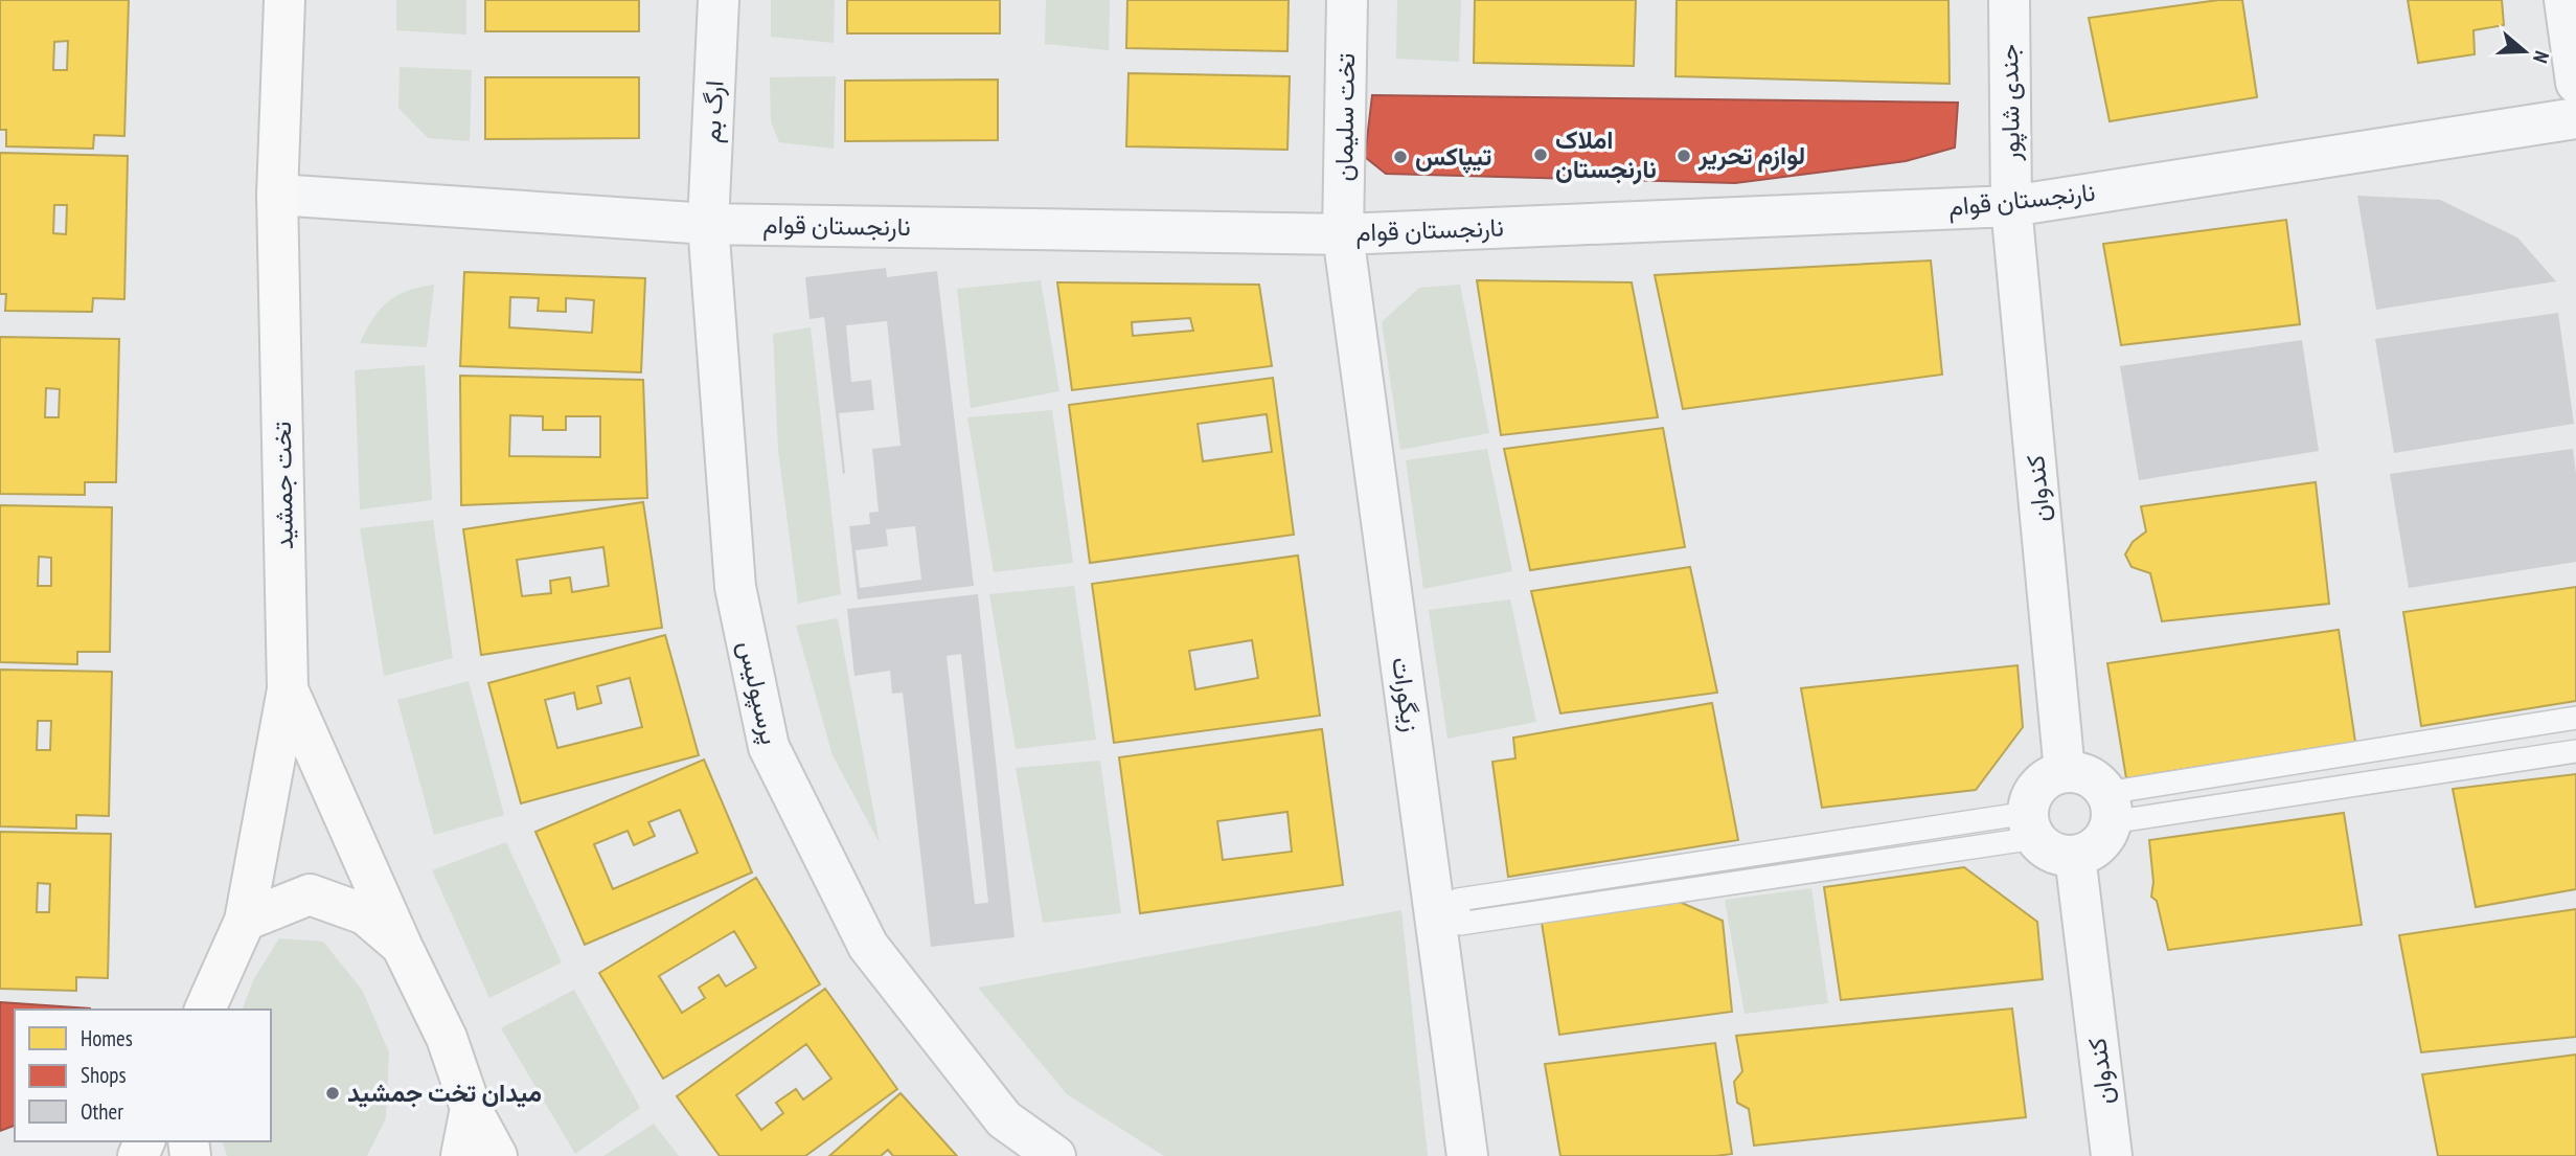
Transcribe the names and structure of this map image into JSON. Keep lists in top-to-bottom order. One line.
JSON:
{"streets":{"street":["جندی شاپور","ارگ بم","تخت سلیمان","نارنجستان قوام","تخت جمشید","کندوان","پرسپولیس","زیگورات"]},"crossings":[["جندی شاپور","نارنجستان قوام"],["جندی شاپور","کندوان"],["ارگ بم","نارنجستان قوام"],["ارگ بم","پرسپولیس"],["تخت سلیمان","نارنجستان قوام"],["تخت سلیمان","زیگورات"],["نارنجستان قوام","تخت جمشید"],["نارنجستان قوام","کندوان"],["نارنجستان قوام","پرسپولیس"],["نارنجستان قوام","زیگورات"]],"places":["املاک نارنجستان","لوازم تحریر","تیپاکس","میدان تخت جمشید"],"legend":["Homes","Shops","Other"],"north":"right"}
